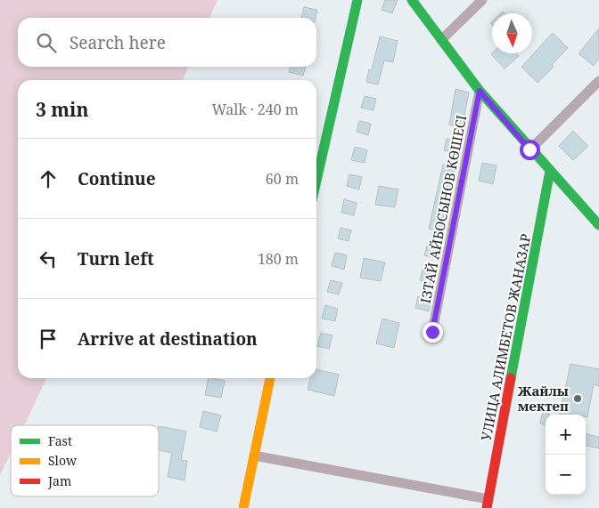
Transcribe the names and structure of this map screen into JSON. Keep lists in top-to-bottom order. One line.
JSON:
{"streets":{"street":["ІЗТАЙ АЙБОСЫНОВ КӨШЕСІ","УЛИЦА АЛИМБЕТОВ ЖАНАЗАР"]},"places":["Жайлы мектеп"],"legend":["Fast","Slow","Jam"],"north":"bottom","page":{"search":"Search here","heading":["3 min","Walk · 240 m"],"list":[["Continue","60 m"],["Turn left","180 m"],"Arrive at destination"],"map_buttons":["+","−"]}}
